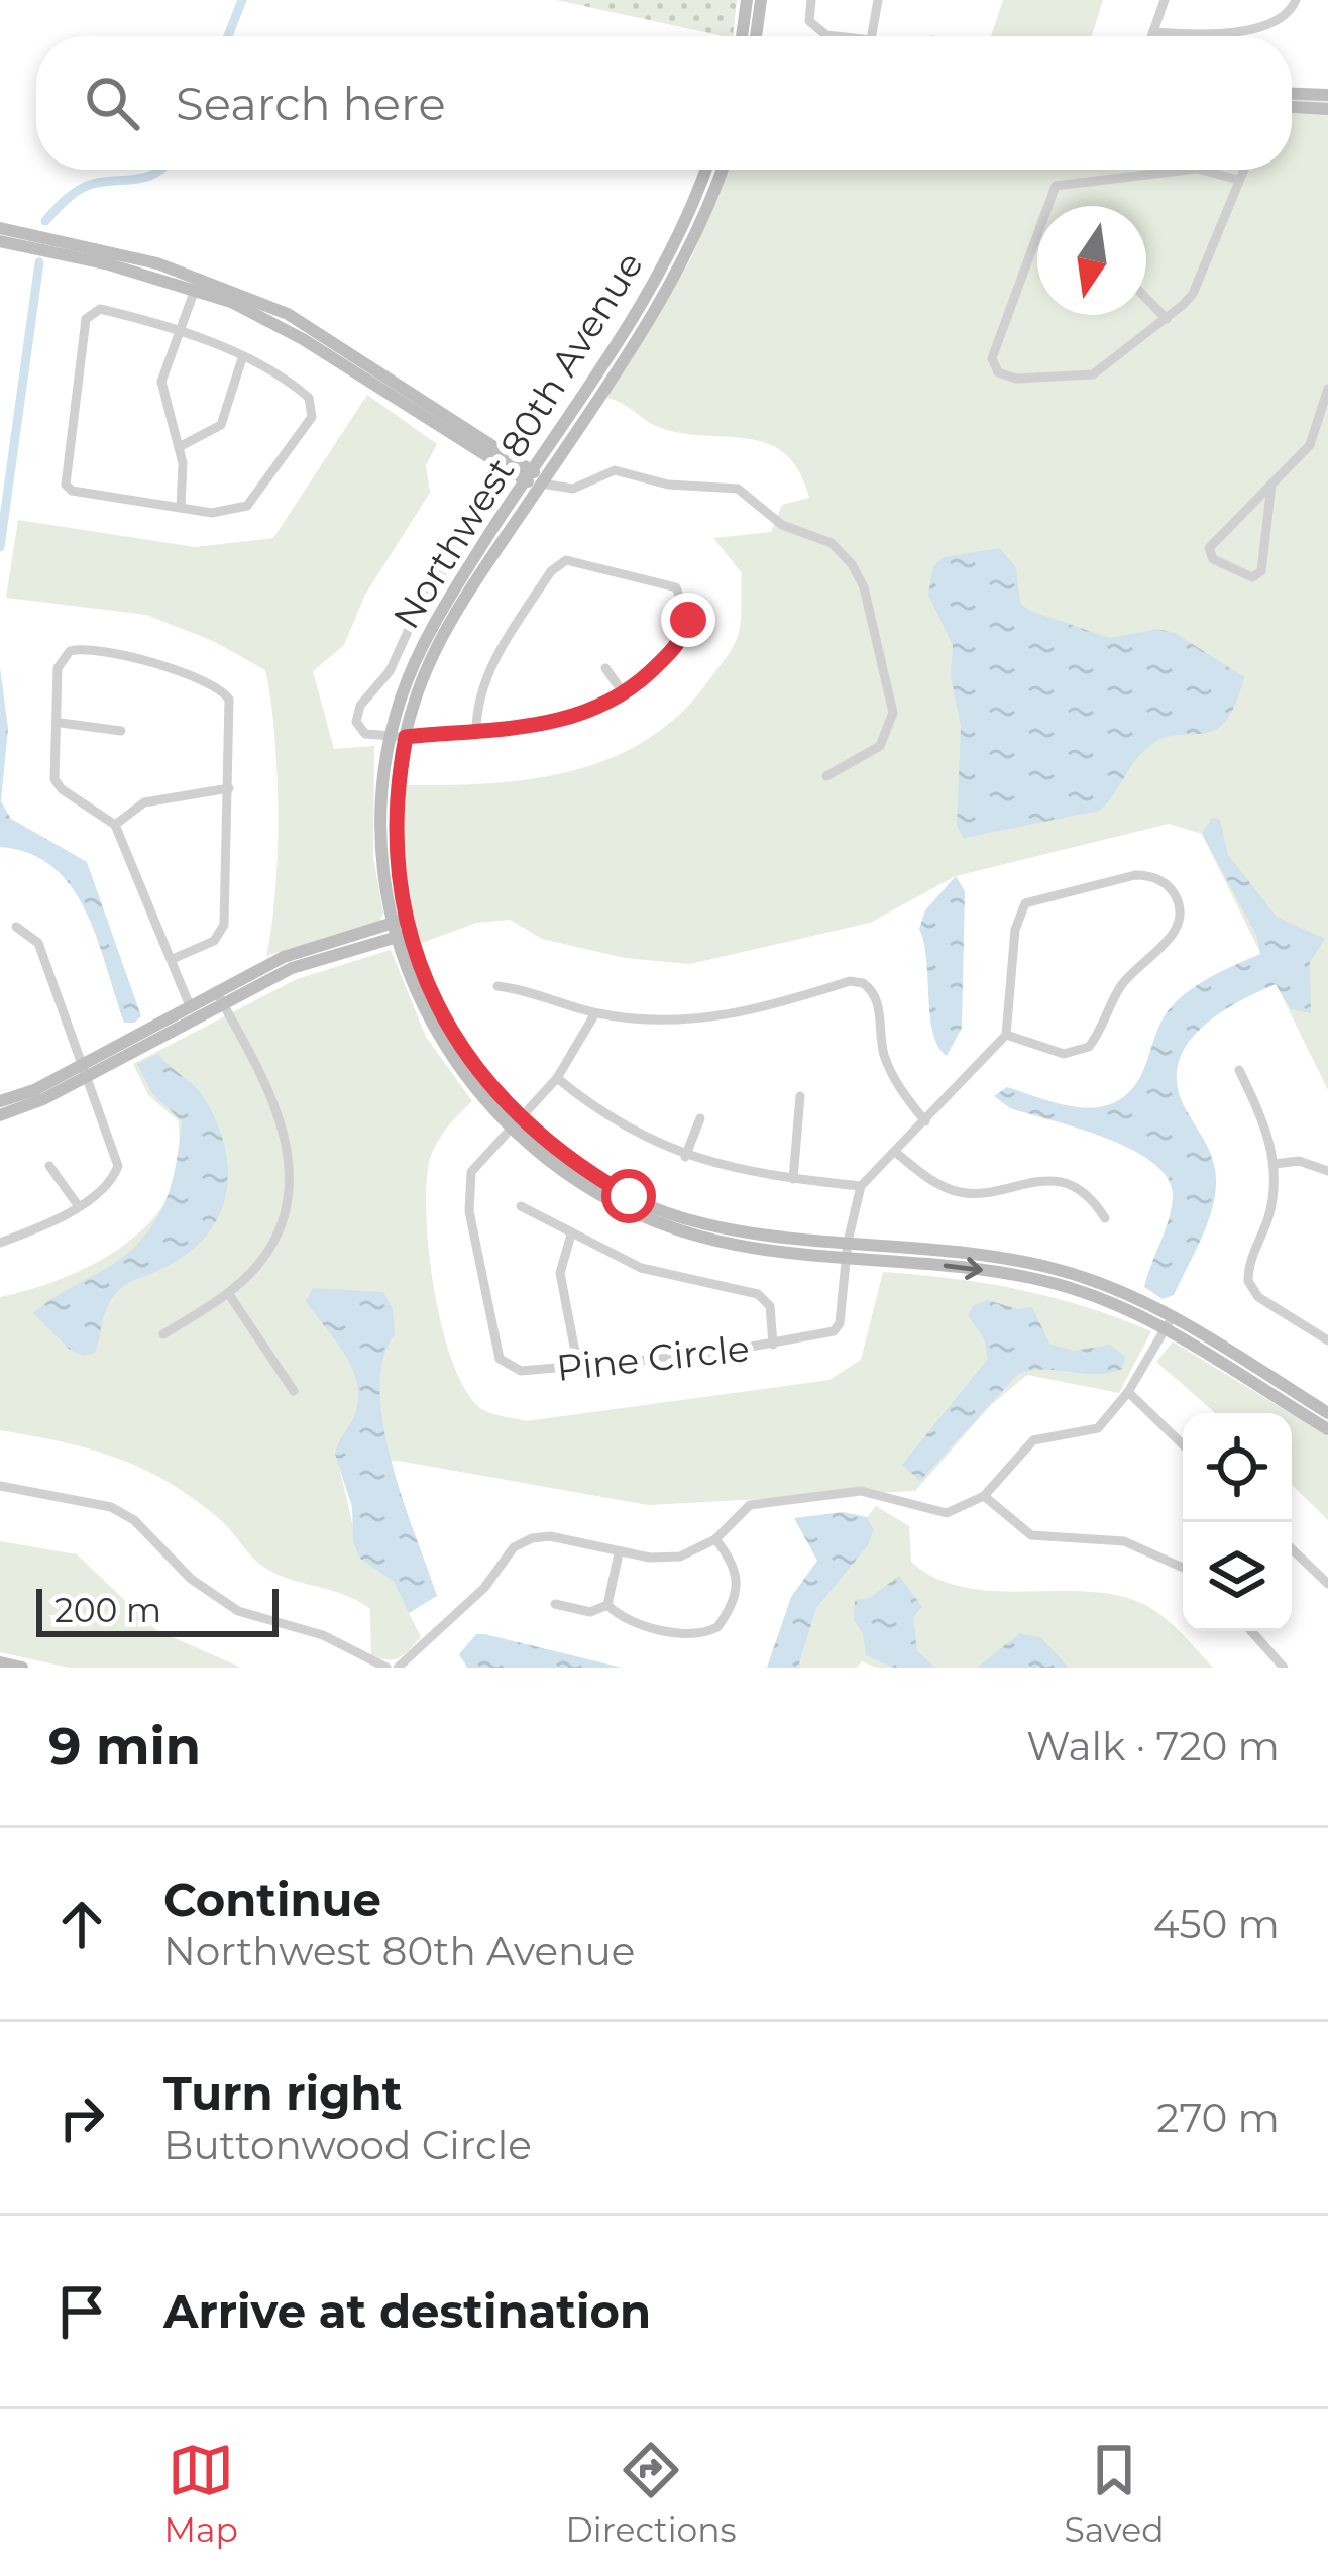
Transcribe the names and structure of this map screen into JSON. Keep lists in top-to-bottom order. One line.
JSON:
{"streets":{"street":["Northwest 80th Avenue","Pine Circle"]},"crossings":[["Northwest 80th Avenue","Pine Circle"]],"scale_bar":"200 m","north":"bottom","page":{"search":"Search here","scale":"200 m","heading":["9 min","Walk · 720 m"],"list":[["Continue","Northwest 80th Avenue","450 m"],["Turn right","Buttonwood Circle","270 m"],"Arrive at destination"],"nav":["Map","Directions","Saved"]}}
